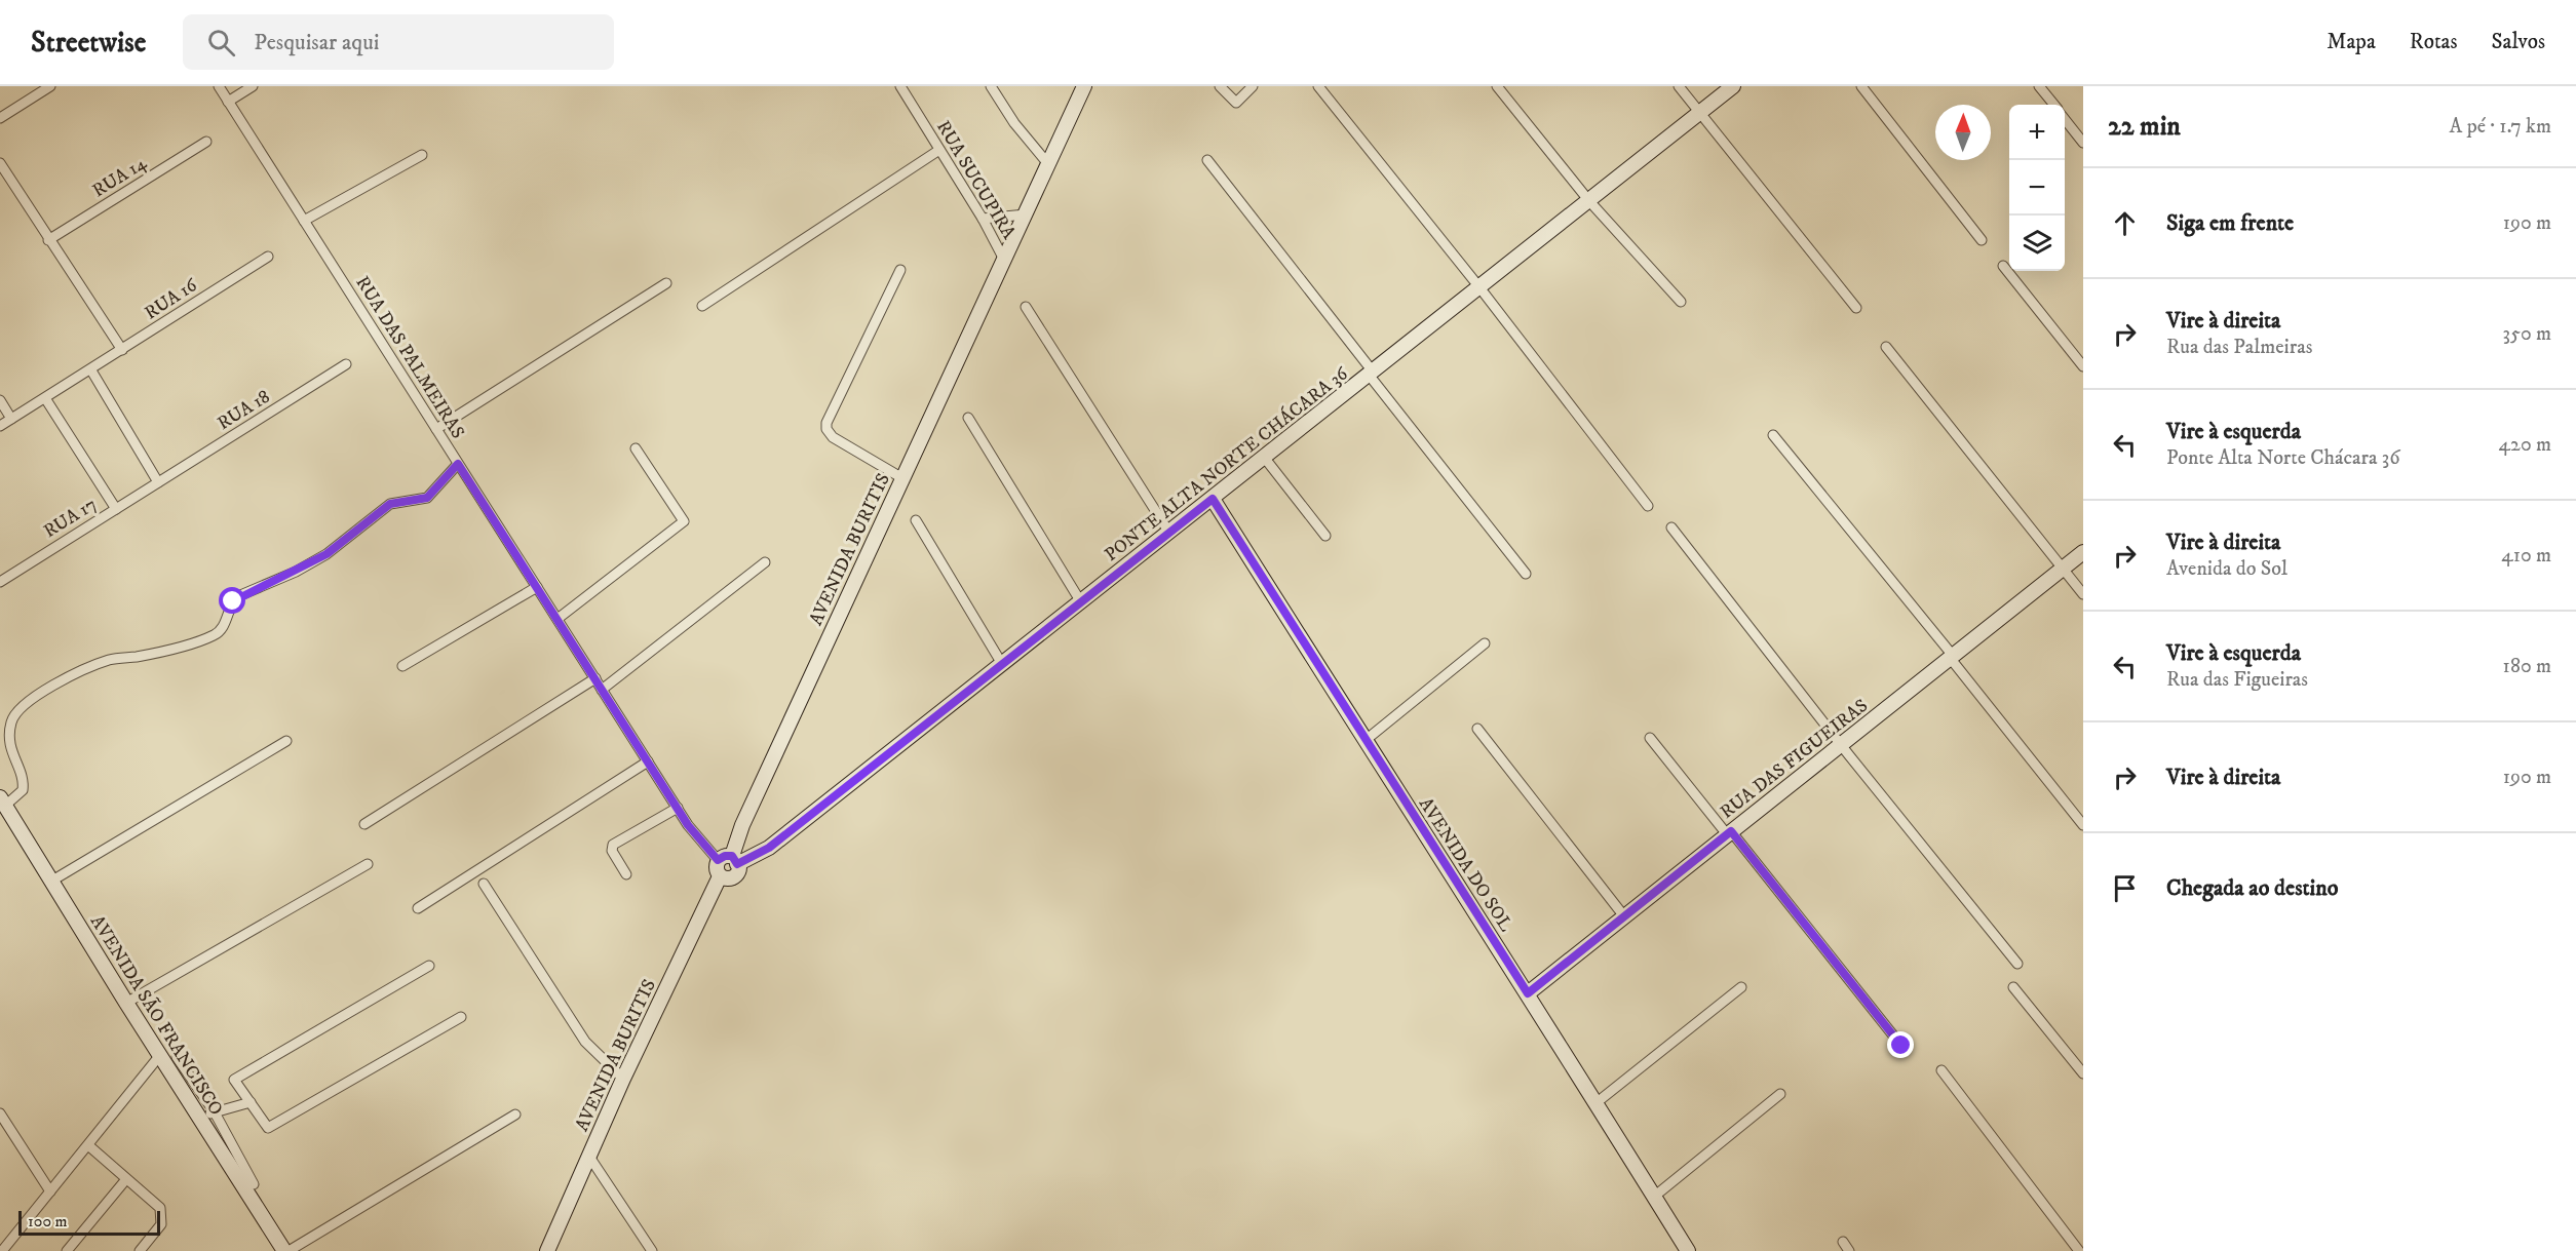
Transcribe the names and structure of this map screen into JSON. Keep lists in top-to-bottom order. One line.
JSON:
{"streets":{"street":["RUA 14","RUA SUCUPIRA","RUA 16","RUA DAS PALMEIRAS","RUA 18","PONTE ALTA NORTE CHÁCARA 36","RUA 17","AVENIDA BURITIS","RUA DAS FIGUEIRAS","AVENIDA DO SOL","AVENIDA SÃO FRANCISCO"]},"crossings":[["RUA SUCUPIRA","AVENIDA BURITIS"],["RUA DAS PALMEIRAS","PONTE ALTA NORTE CHÁCARA 36"],["RUA DAS PALMEIRAS","AVENIDA BURITIS"],["RUA 18","RUA 17"],["PONTE ALTA NORTE CHÁCARA 36","AVENIDA BURITIS"],["PONTE ALTA NORTE CHÁCARA 36","AVENIDA DO SOL"],["RUA DAS FIGUEIRAS","AVENIDA DO SOL"]],"scale_bar":"100 m","north":"top","page":{"header":"Streetwise","search":"Pesquisar aqui","nav":["Mapa","Rotas","Salvos"],"heading":["22 min","A pé · 1.7 km"],"map_buttons":["+","−"],"list":[["Siga em frente","190 m"],["Vire à direita","Rua das Palmeiras","350 m"],["Vire à esquerda","Ponte Alta Norte Chácara 36","420 m"],["Vire à direita","Avenida do Sol","410 m"],["Vire à esquerda","Rua das Figueiras","180 m"],["Vire à direita","190 m"],"Chegada ao destino"],"scale":"100 m"}}
